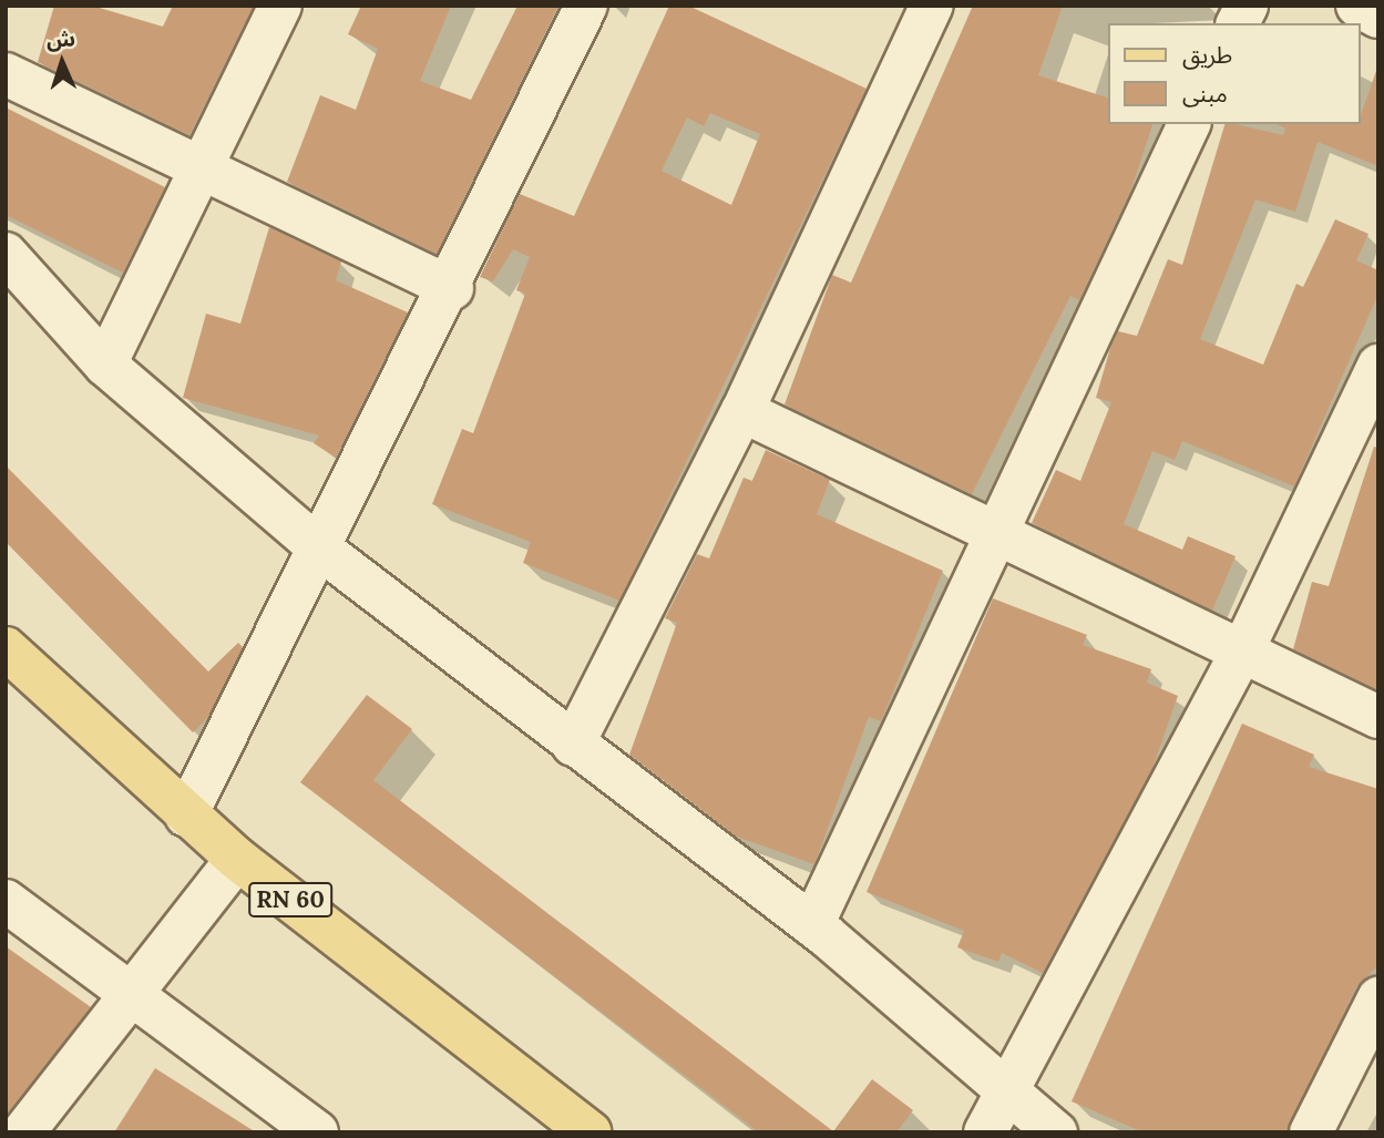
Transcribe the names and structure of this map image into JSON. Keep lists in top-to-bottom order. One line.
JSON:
{"streets":{"main road":["RN 60"]},"legend":["طريق","مبنى"],"north":"top"}
